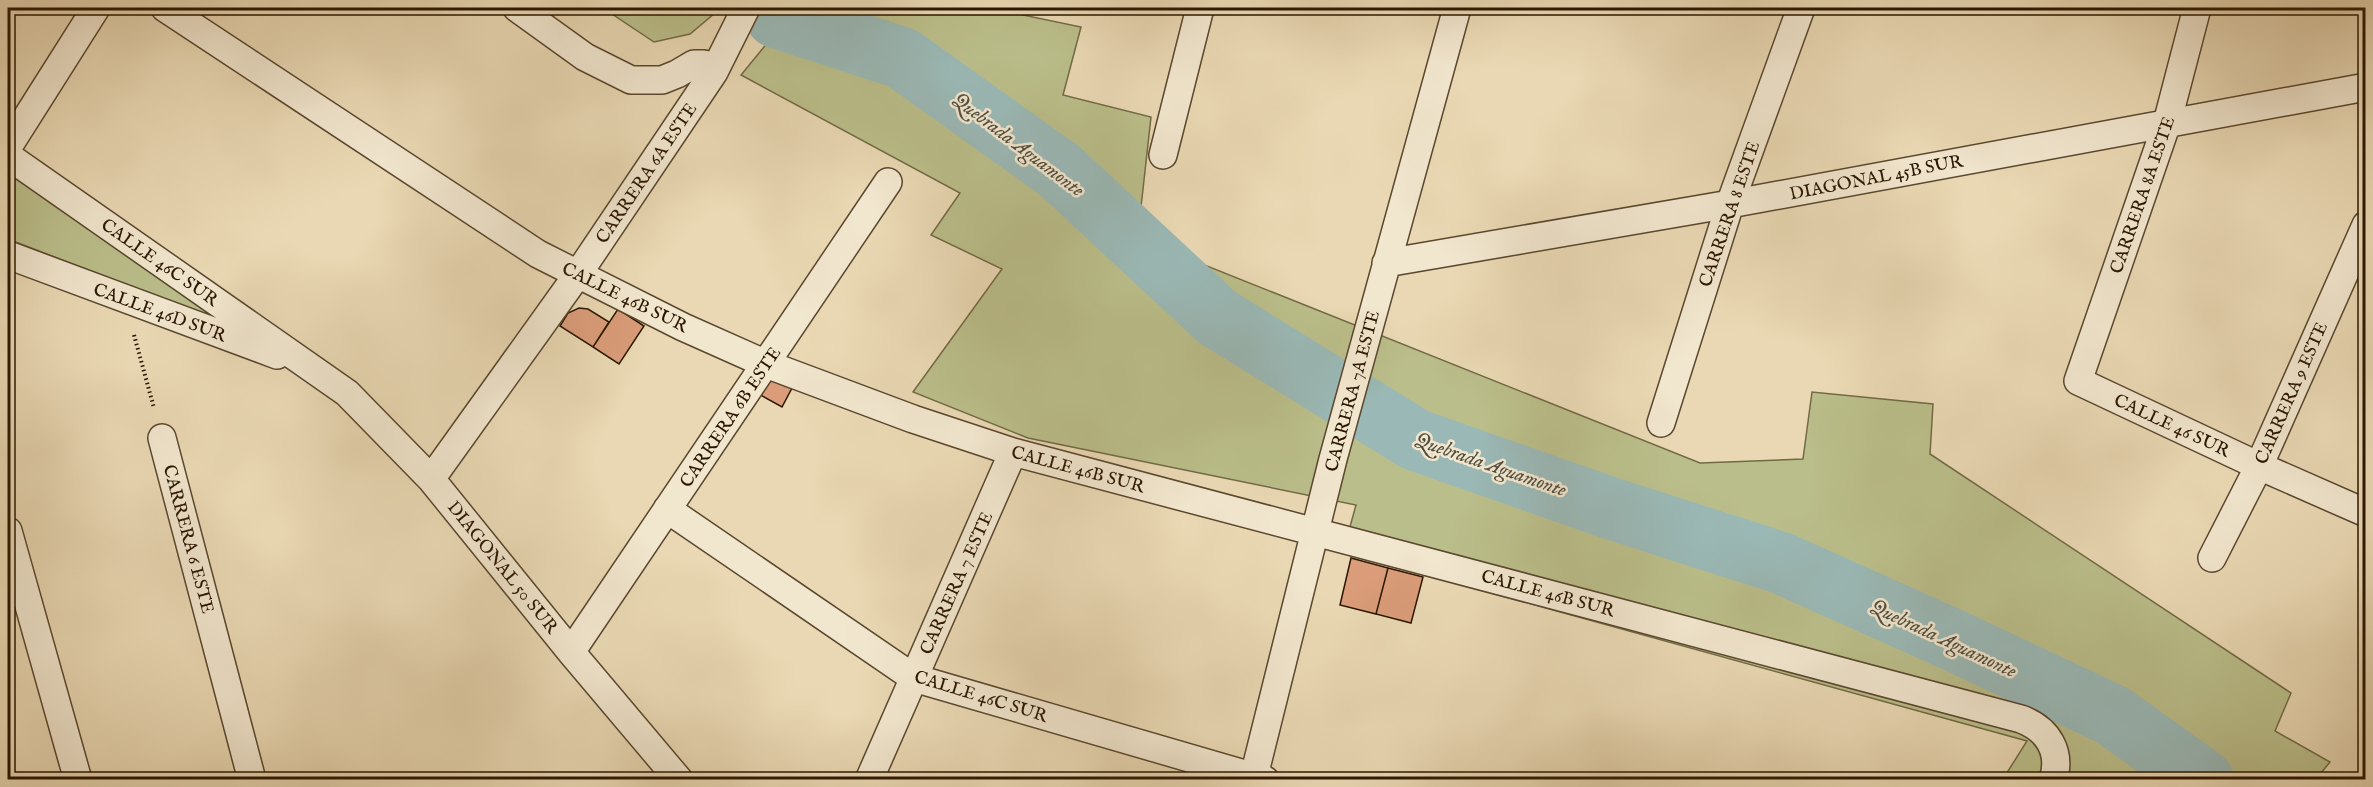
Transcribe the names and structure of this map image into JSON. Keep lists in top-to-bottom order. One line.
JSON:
{"streets":{"street":["CARRERA 6A ESTE","DIAGONAL 45B SUR","CARRERA 8A ESTE","CARRERA 8 ESTE","CALLE 46C SUR","CALLE 46B SUR","CALLE 46D SUR","CARRERA 7A ESTE","CARRERA 9 ESTE","CARRERA 6B ESTE","CALLE 46 SUR","CARRERA 6 ESTE","DIAGONAL 50 SUR","CARRERA 7 ESTE"]},"crossings":[["CARRERA 6A ESTE","CALLE 46B SUR"],["CARRERA 6A ESTE","DIAGONAL 50 SUR"],["DIAGONAL 45B SUR","CARRERA 8A ESTE"],["DIAGONAL 45B SUR","CARRERA 8 ESTE"],["DIAGONAL 45B SUR","CARRERA 7A ESTE"],["CARRERA 8A ESTE","CALLE 46 SUR"],["CALLE 46C SUR","CALLE 46D SUR"],["CALLE 46C SUR","CARRERA 7A ESTE"],["CALLE 46C SUR","CARRERA 6B ESTE"],["CALLE 46C SUR","DIAGONAL 50 SUR"],["CALLE 46C SUR","CARRERA 7 ESTE"],["CALLE 46B SUR","CARRERA 7A ESTE"],["CALLE 46B SUR","CARRERA 6B ESTE"],["CALLE 46B SUR","CARRERA 7 ESTE"],["CALLE 46D SUR","DIAGONAL 50 SUR"],["CARRERA 9 ESTE","CALLE 46 SUR"],["CARRERA 6B ESTE","DIAGONAL 50 SUR"]],"water":["Quebrada Aguamonte"]}
